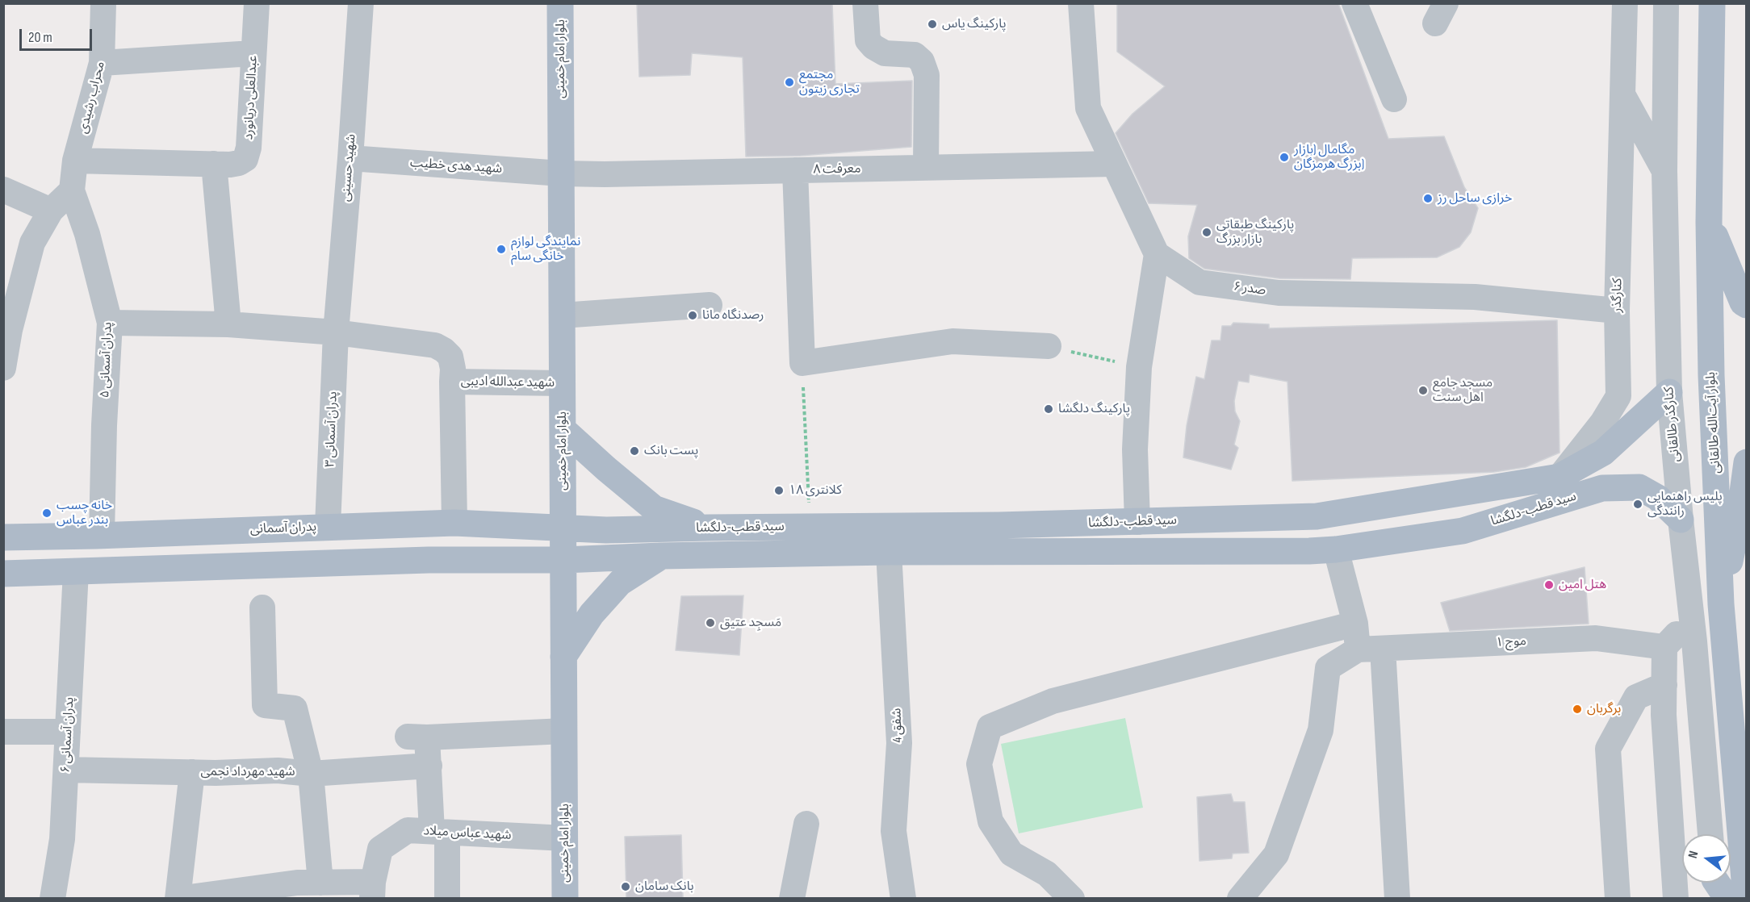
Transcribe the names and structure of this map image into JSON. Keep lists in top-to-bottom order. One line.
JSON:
{"streets":{"main road":["بلوار امام خمینی","بلوار آیت‌الله طالقانی","سید قطب-دلگشا","پدران آسمانی"],"street":["محراب رشیدی","عبدالعلی دریانورد","شهید هدی خطیب","شهید حسینی","معرفت ۸","صدر ۶","کنارگذر","پدران آسمانی ۵","شهید عبدالله ادیبی","کنارگذر طالقانی","پدران آسمانی ۳","موج ۱","شفق 4","پدران آسمانی ۶","شهید مهرداد نجمی","شهید عباس میلاد"]},"crossings":[["بلوار امام خمینی","شهید هدی خطیب"],["بلوار امام خمینی","معرفت ۸"],["بلوار امام خمینی","شهید عبدالله ادیبی"],["بلوار امام خمینی","سید قطب-دلگشا"],["بلوار امام خمینی","پدران آسمانی"],["بلوار امام خمینی","شهید عباس میلاد"],["محراب رشیدی","عبدالعلی دریانورد"],["محراب رشیدی","پدران آسمانی ۵"],["شهید هدی خطیب","شهید حسینی"],["شهید هدی خطیب","معرفت ۸"],["شهید حسینی","شهید عبدالله ادیبی"],["شهید حسینی","پدران آسمانی ۳"],["صدر ۶","کنارگذر"],["کنارگذر","سید قطب-دلگشا"],["پدران آسمانی ۵","شهید عبدالله ادیبی"],["پدران آسمانی ۵","پدران آسمانی"],["شهید عبدالله ادیبی","پدران آسمانی ۳"],["کنارگذر طالقانی","سید قطب-دلگشا"],["پدران آسمانی ۳","پدران آسمانی"],["سید قطب-دلگشا","پدران آسمانی"],["سید قطب-دلگشا","شفق 4"],["پدران آسمانی ۶","شهید مهرداد نجمی"]],"places":["پارکینگ یاس","مجتمع تجاری زیتون","مگامال (بازار بزرگ هرمزگان)","خرازی ساحل رز","پارکینگ طبقاتی بازار بزرگ","نمایندگی لوازم خانگی سام","رصدنگاه مانا","مسجد جامع اهل سنت","پارکینگ دلگشا","پست بانک","کلانتری ۱۸","پلیس راهنمایی رانندگی","خانه چسب بندر عباس","هتل امین","مَسجِد عتیق","برگربان","بانک سامان"],"scale_bar":"20 m","north":"left"}
